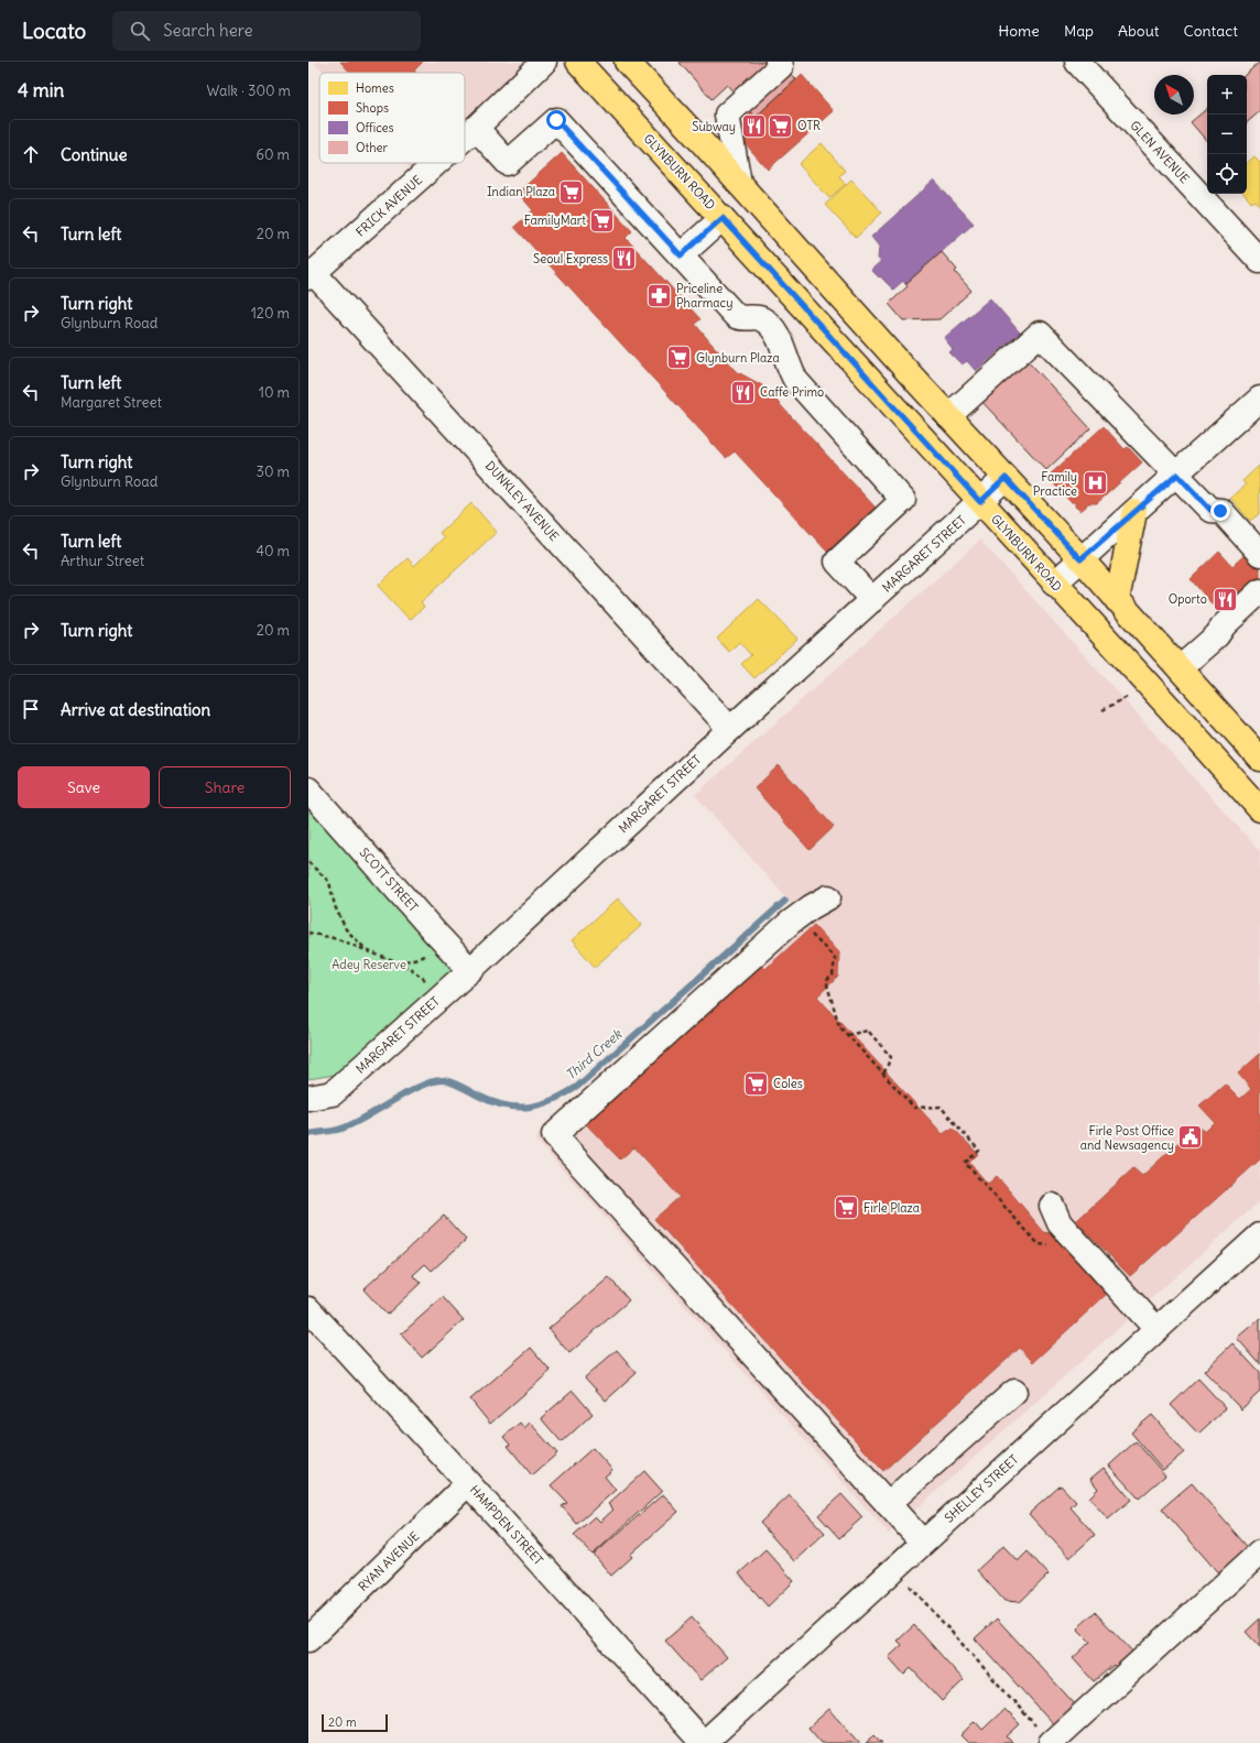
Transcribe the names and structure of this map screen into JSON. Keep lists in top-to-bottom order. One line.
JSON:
{"streets":{"main road":["GLYNBURN ROAD"],"street":["GLEN AVENUE","FRICK AVENUE","DUNKLEY AVENUE","MARGARET STREET","SCOTT STREET","SHELLEY STREET","HAMPDEN STREET","RYAN AVENUE"]},"crossings":[["GLYNBURN ROAD","MARGARET STREET"],["FRICK AVENUE","DUNKLEY AVENUE"],["DUNKLEY AVENUE","MARGARET STREET"],["MARGARET STREET","SCOTT STREET"],["SHELLEY STREET","HAMPDEN STREET"],["HAMPDEN STREET","RYAN AVENUE"]],"water":["Third Creek"],"parks":["Adey Reserve"],"places":{"supermarket":["OTR","Indian Plaza","FamilyMart","Glynburn Plaza","Coles","Firle Plaza"],"restaurant":["Subway","Seoul Express","Caffe Primo","Oporto"],"pharmacy":["Priceline Pharmacy"],"hospital":["Family Practice"],"public building":["Firle Post Office and Newsagency"]},"legend":["Homes","Shops","Offices","Other"],"scale_bar":"20 m","north":"top left","page":{"header":"Locato","search":"Search here","nav":["Home","Map","About","Contact"],"heading":["4 min","Walk · 300 m"],"map_buttons":["+","−"],"list":[["Continue","60 m"],["Turn left","20 m"],["Turn right","Glynburn Road","120 m"],["Turn left","Margaret Street","10 m"],["Turn right","Glynburn Road","30 m"],["Turn left","Arthur Street","40 m"],["Turn right","20 m"],"Arrive at destination"],"buttons":["Save","Share"],"scale":"20 m"}}
